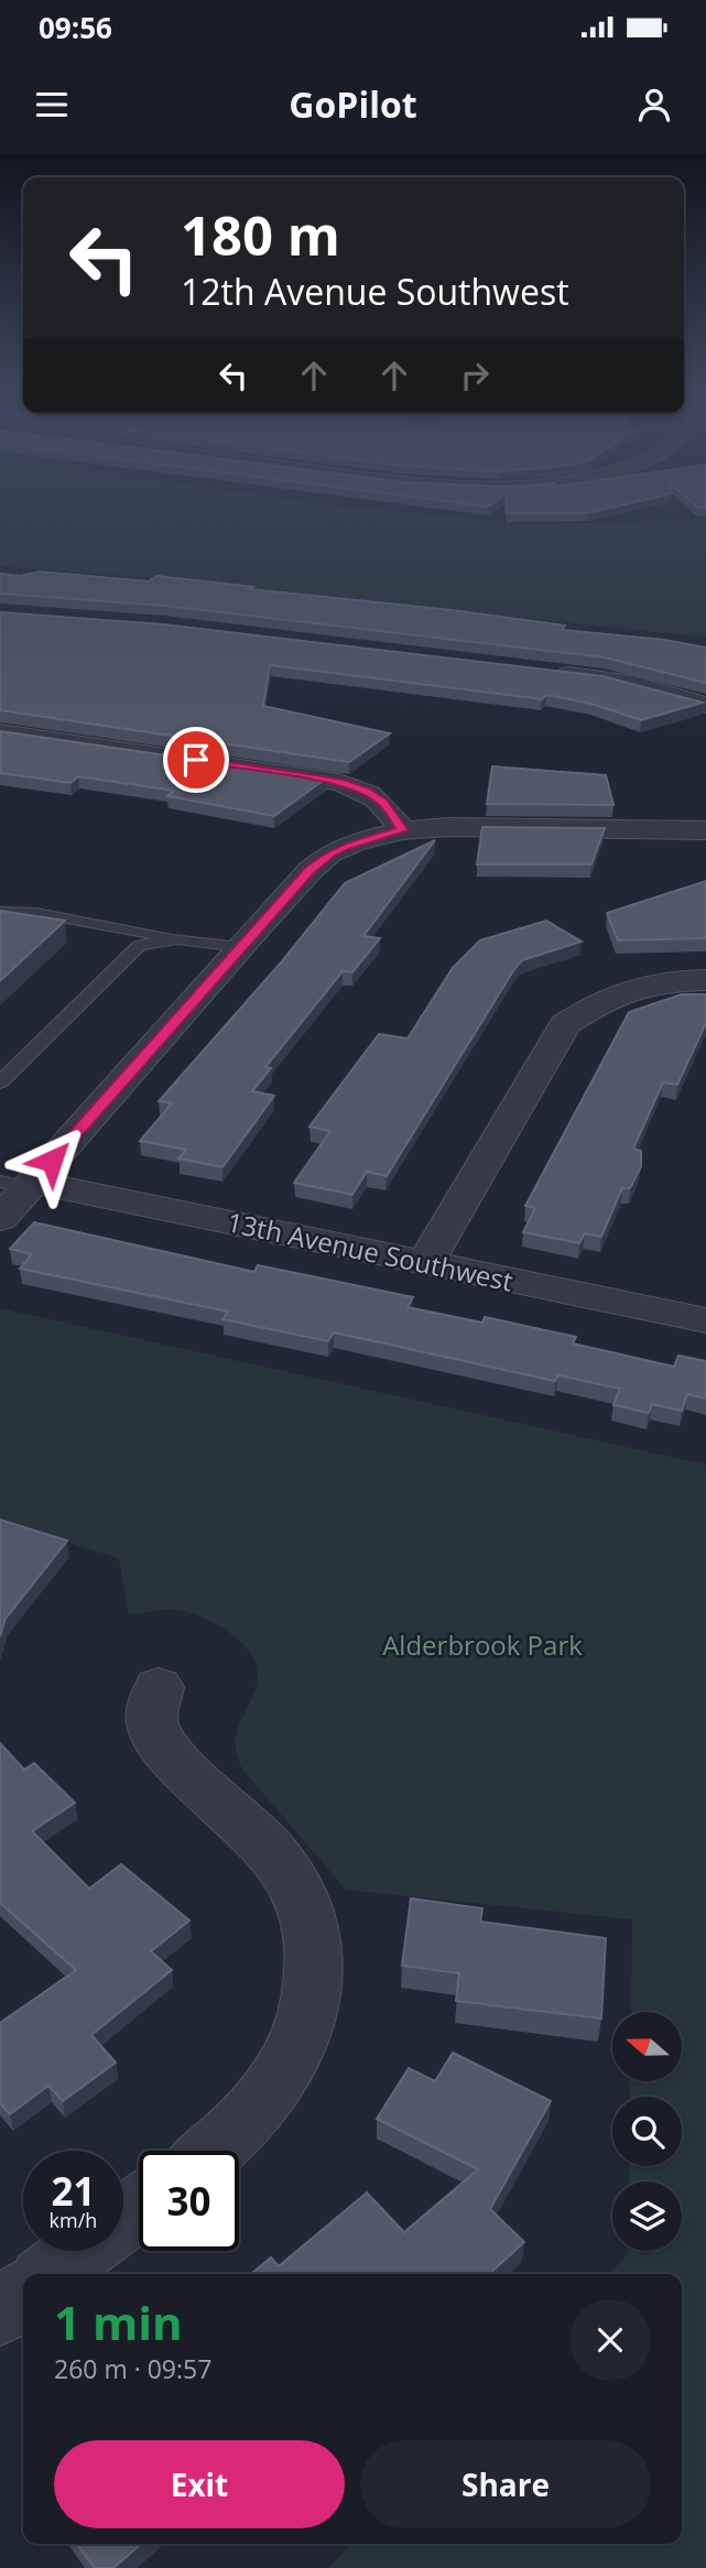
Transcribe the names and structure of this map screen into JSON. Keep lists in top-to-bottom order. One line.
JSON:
{"streets":{"street":["13th Avenue Southwest"]},"parks":["Alderbrook Park"],"north":"left","page":{"status":"09:56","header":"GoPilot","turn":["180 m","12th Avenue Southwest"],"speed":"21 km/h","limit":"30","heading":["1 min","260 m · 09:57"],"buttons":["Exit","Share"]}}
